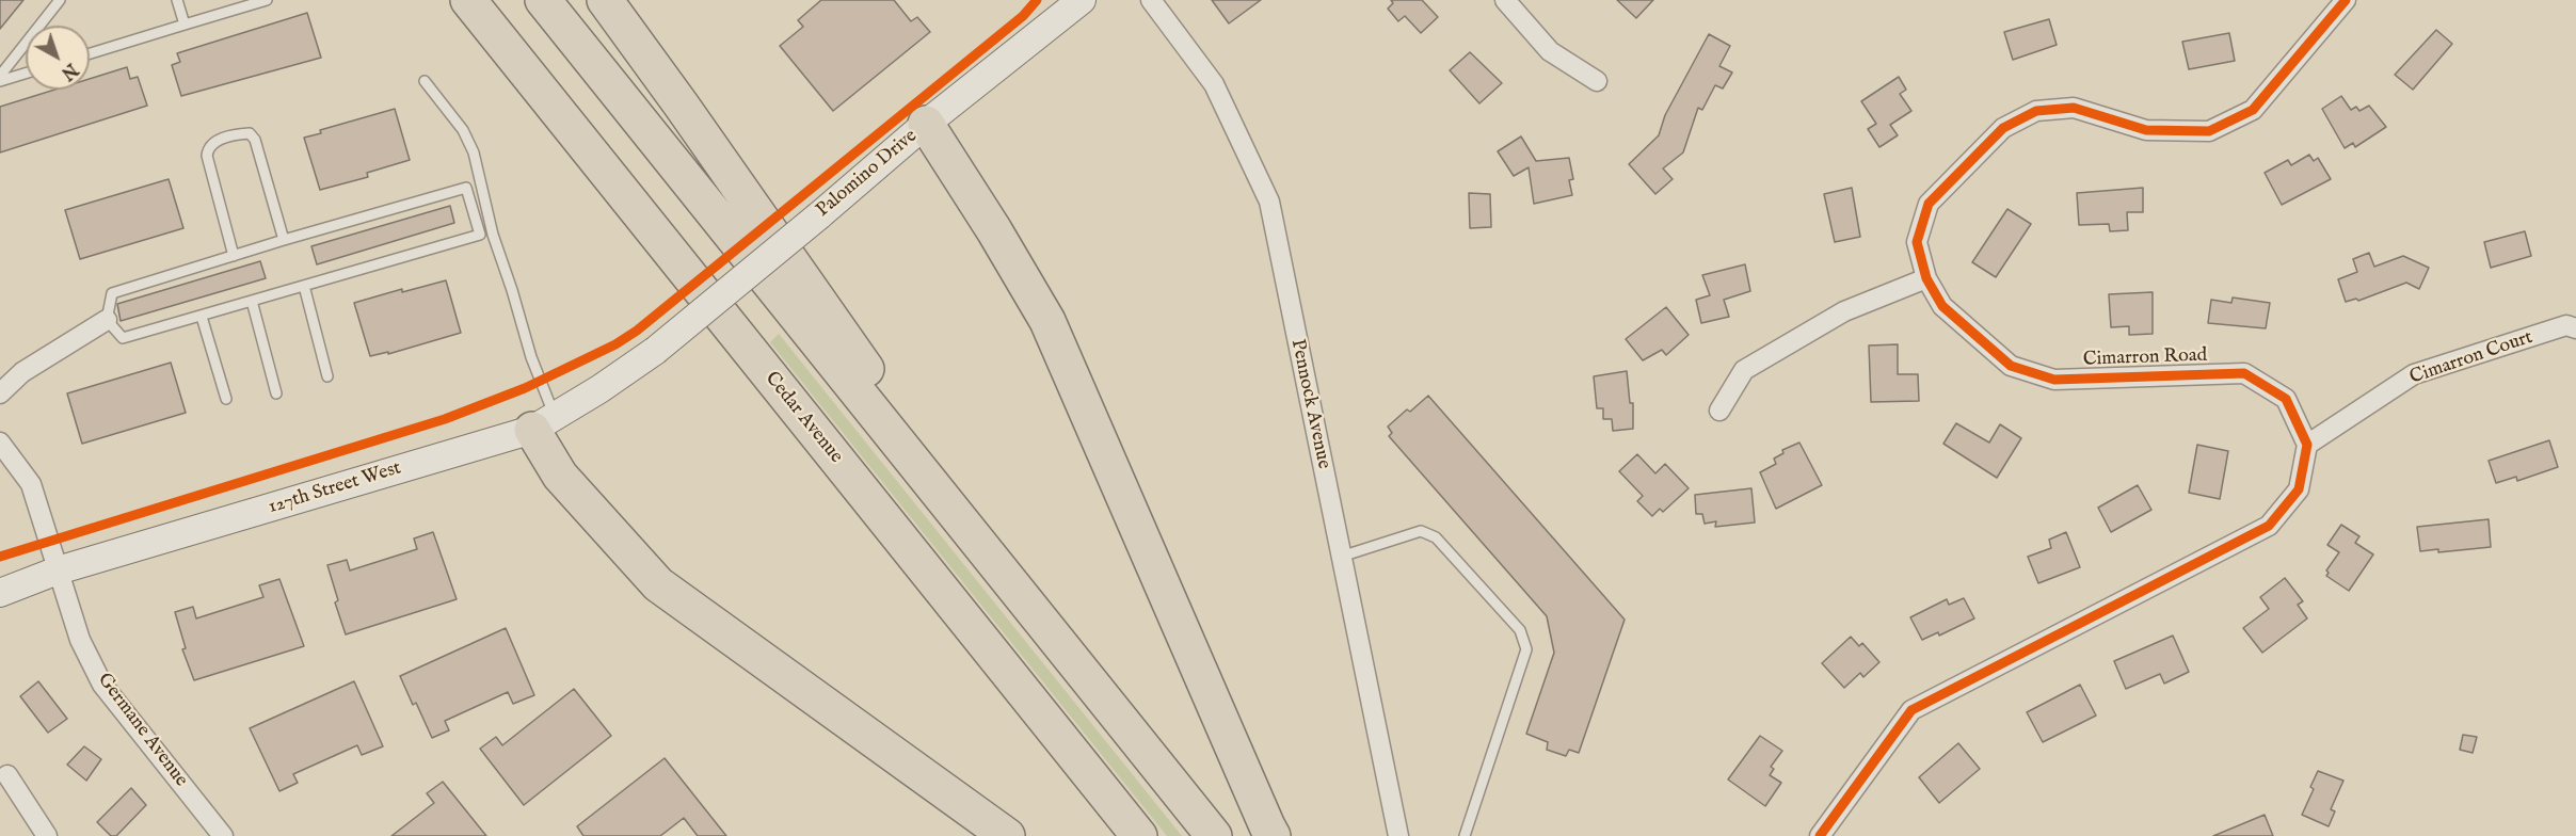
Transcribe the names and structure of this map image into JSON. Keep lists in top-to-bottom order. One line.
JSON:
{"streets":{"highway":["Cedar Avenue"],"street":["Palomino Drive","Cimarron Road","Cimarron Court","Pennock Avenue","127th Street West","Germane Avenue"]},"crossings":[["Palomino Drive","127th Street West"],["Cimarron Road","Cimarron Court"],["127th Street West","Germane Avenue"]],"north":"bottom right"}
